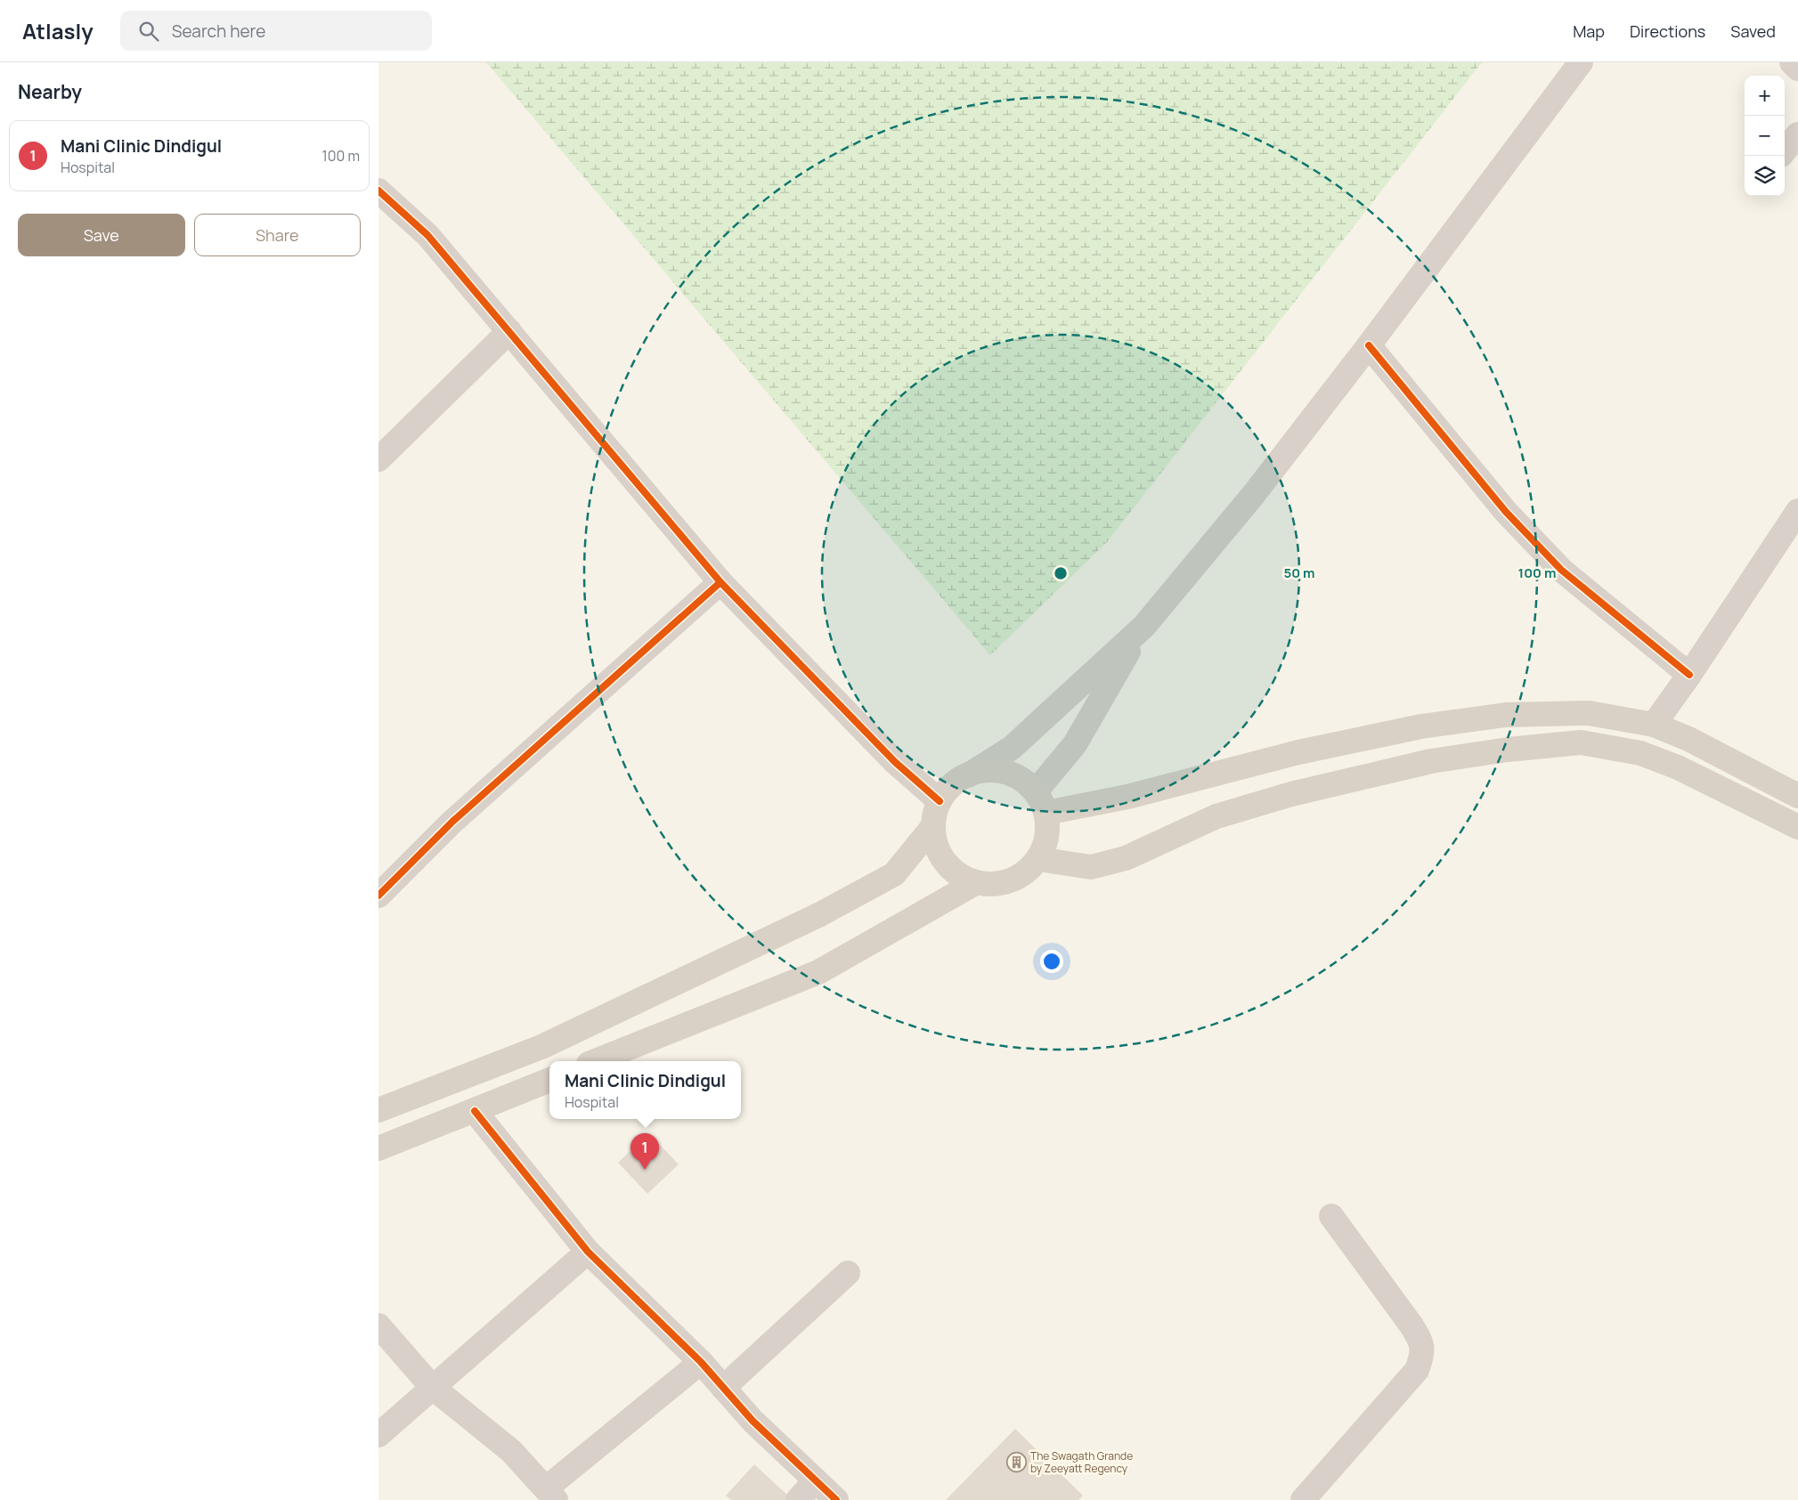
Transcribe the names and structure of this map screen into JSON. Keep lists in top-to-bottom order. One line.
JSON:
{"places":{"building":["The Swagath Grande by Zeeyatt Regency"]},"page":{"header":"Atlasly","search":"Search here","nav":["Map","Directions","Saved"],"heading":"Nearby","map_buttons":["+","−"],"list":[{"mark":"1","name":"Mani Clinic Dindigul","note":"Hospital","value":"100 m"}],"buttons":["Save","Share"],"popup":["Mani Clinic Dindigul","Hospital"],"pins":"1"},"rings":["50 m","100 m"]}
